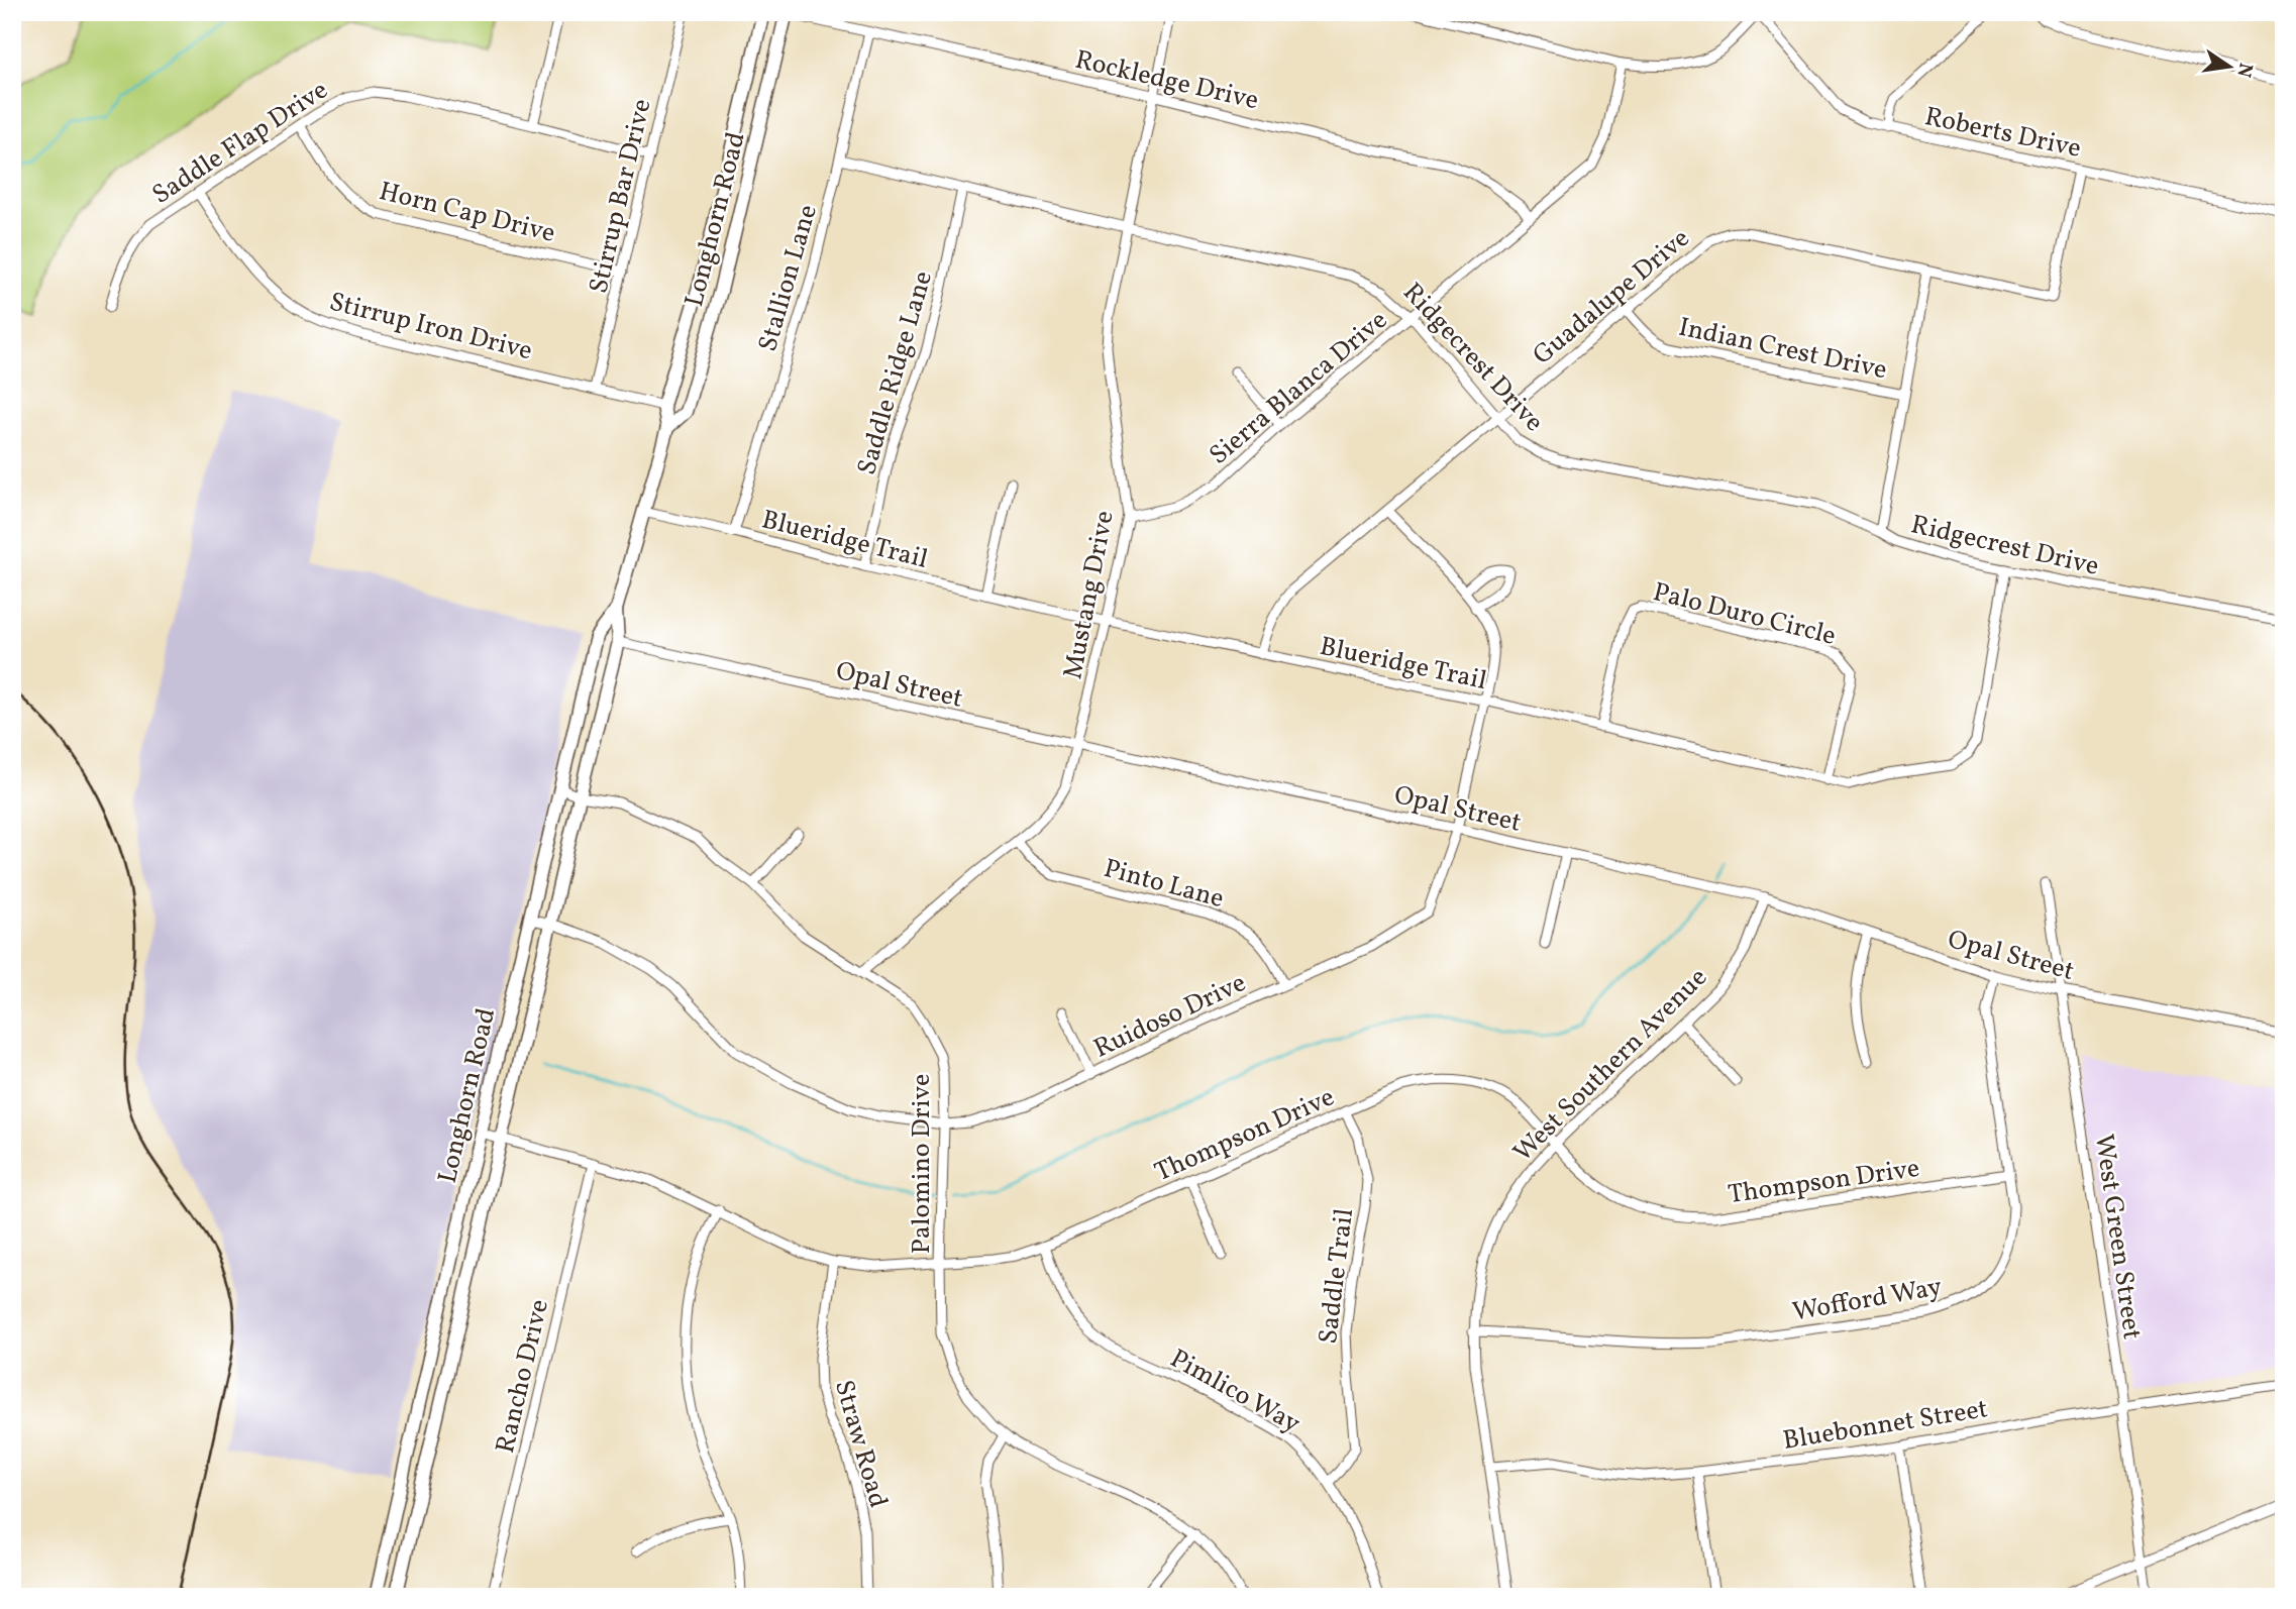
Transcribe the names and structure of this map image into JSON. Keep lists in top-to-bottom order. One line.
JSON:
{"streets":{"main road":["Longhorn Road"],"street":["Rockledge Drive","Roberts Drive","Saddle Flap Drive","Stirrup Bar Drive","Horn Cap Drive","Stallion Lane","Guadalupe Drive","Stirrup Iron Drive","Indian Crest Drive","Ridgecrest Drive","Saddle Ridge Lane","Sierra Blanca Drive","Blueridge Trail","Mustang Drive","Palo Duro Circle","Opal Street","Pinto Lane","Ruidoso Drive","West Southern Avenue","Thompson Drive","Palomino Drive","West Green Street","Saddle Trail","Wofford Way","Rancho Drive","Pimlico Way","Bluebonnet Street","Straw Road"]},"crossings":[["Rockledge Drive","Longhorn Road"],["Rockledge Drive","Stallion Lane"],["Rockledge Drive","Sierra Blanca Drive"],["Rockledge Drive","Mustang Drive"],["Roberts Drive","Guadalupe Drive"],["Saddle Flap Drive","Stirrup Bar Drive"],["Saddle Flap Drive","Horn Cap Drive"],["Saddle Flap Drive","Stirrup Iron Drive"],["Stirrup Bar Drive","Horn Cap Drive"],["Stirrup Bar Drive","Stirrup Iron Drive"],["Longhorn Road","Stirrup Iron Drive"],["Longhorn Road","Blueridge Trail"],["Longhorn Road","Opal Street"],["Longhorn Road","Ruidoso Drive"],["Longhorn Road","Thompson Drive"],["Longhorn Road","Palomino Drive"],["Stallion Lane","Ridgecrest Drive"],["Stallion Lane","Blueridge Trail"],["Guadalupe Drive","Indian Crest Drive"],["Guadalupe Drive","Ridgecrest Drive"],["Guadalupe Drive","Blueridge Trail"],["Guadalupe Drive","Ruidoso Drive"],["Ridgecrest Drive","Saddle Ridge Lane"],["Ridgecrest Drive","Sierra Blanca Drive"],["Ridgecrest Drive","Blueridge Trail"],["Ridgecrest Drive","Mustang Drive"],["Saddle Ridge Lane","Blueridge Trail"],["Sierra Blanca Drive","Mustang Drive"],["Blueridge Trail","Mustang Drive"],["Blueridge Trail","Palo Duro Circle"],["Blueridge Trail","Ruidoso Drive"],["Mustang Drive","Opal Street"],["Mustang Drive","Pinto Lane"],["Mustang Drive","Palomino Drive"],["Opal Street","Ruidoso Drive"],["Opal Street","West Southern Avenue"],["Opal Street","West Green Street"],["Opal Street","Wofford Way"],["Pinto Lane","Ruidoso Drive"],["Ruidoso Drive","Palomino Drive"],["West Southern Avenue","Thompson Drive"],["West Southern Avenue","Wofford Way"],["West Southern Avenue","Bluebonnet Street"],["Thompson Drive","Palomino Drive"],["Thompson Drive","Saddle Trail"],["Thompson Drive","Wofford Way"],["Thompson Drive","Rancho Drive"],["Thompson Drive","Pimlico Way"],["Thompson Drive","Straw Road"],["West Green Street","Bluebonnet Street"],["Saddle Trail","Pimlico Way"]],"north":"right"}
